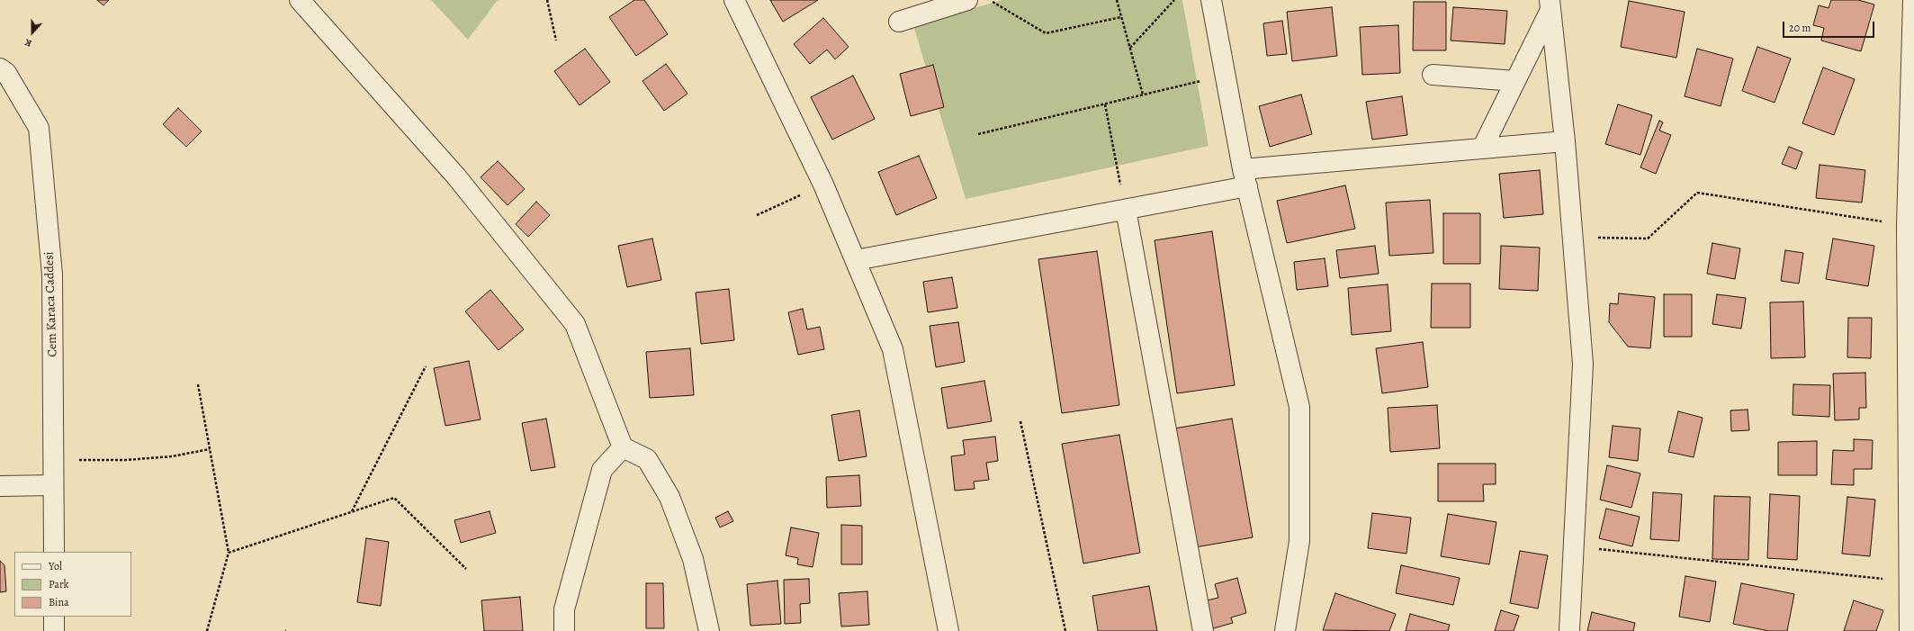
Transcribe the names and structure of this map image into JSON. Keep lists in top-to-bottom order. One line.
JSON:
{"streets":{"street":["Cem Karaca Caddesi"]},"legend":["Yol","Park","Bina"],"scale_bar":"20 m","north":"bottom"}
